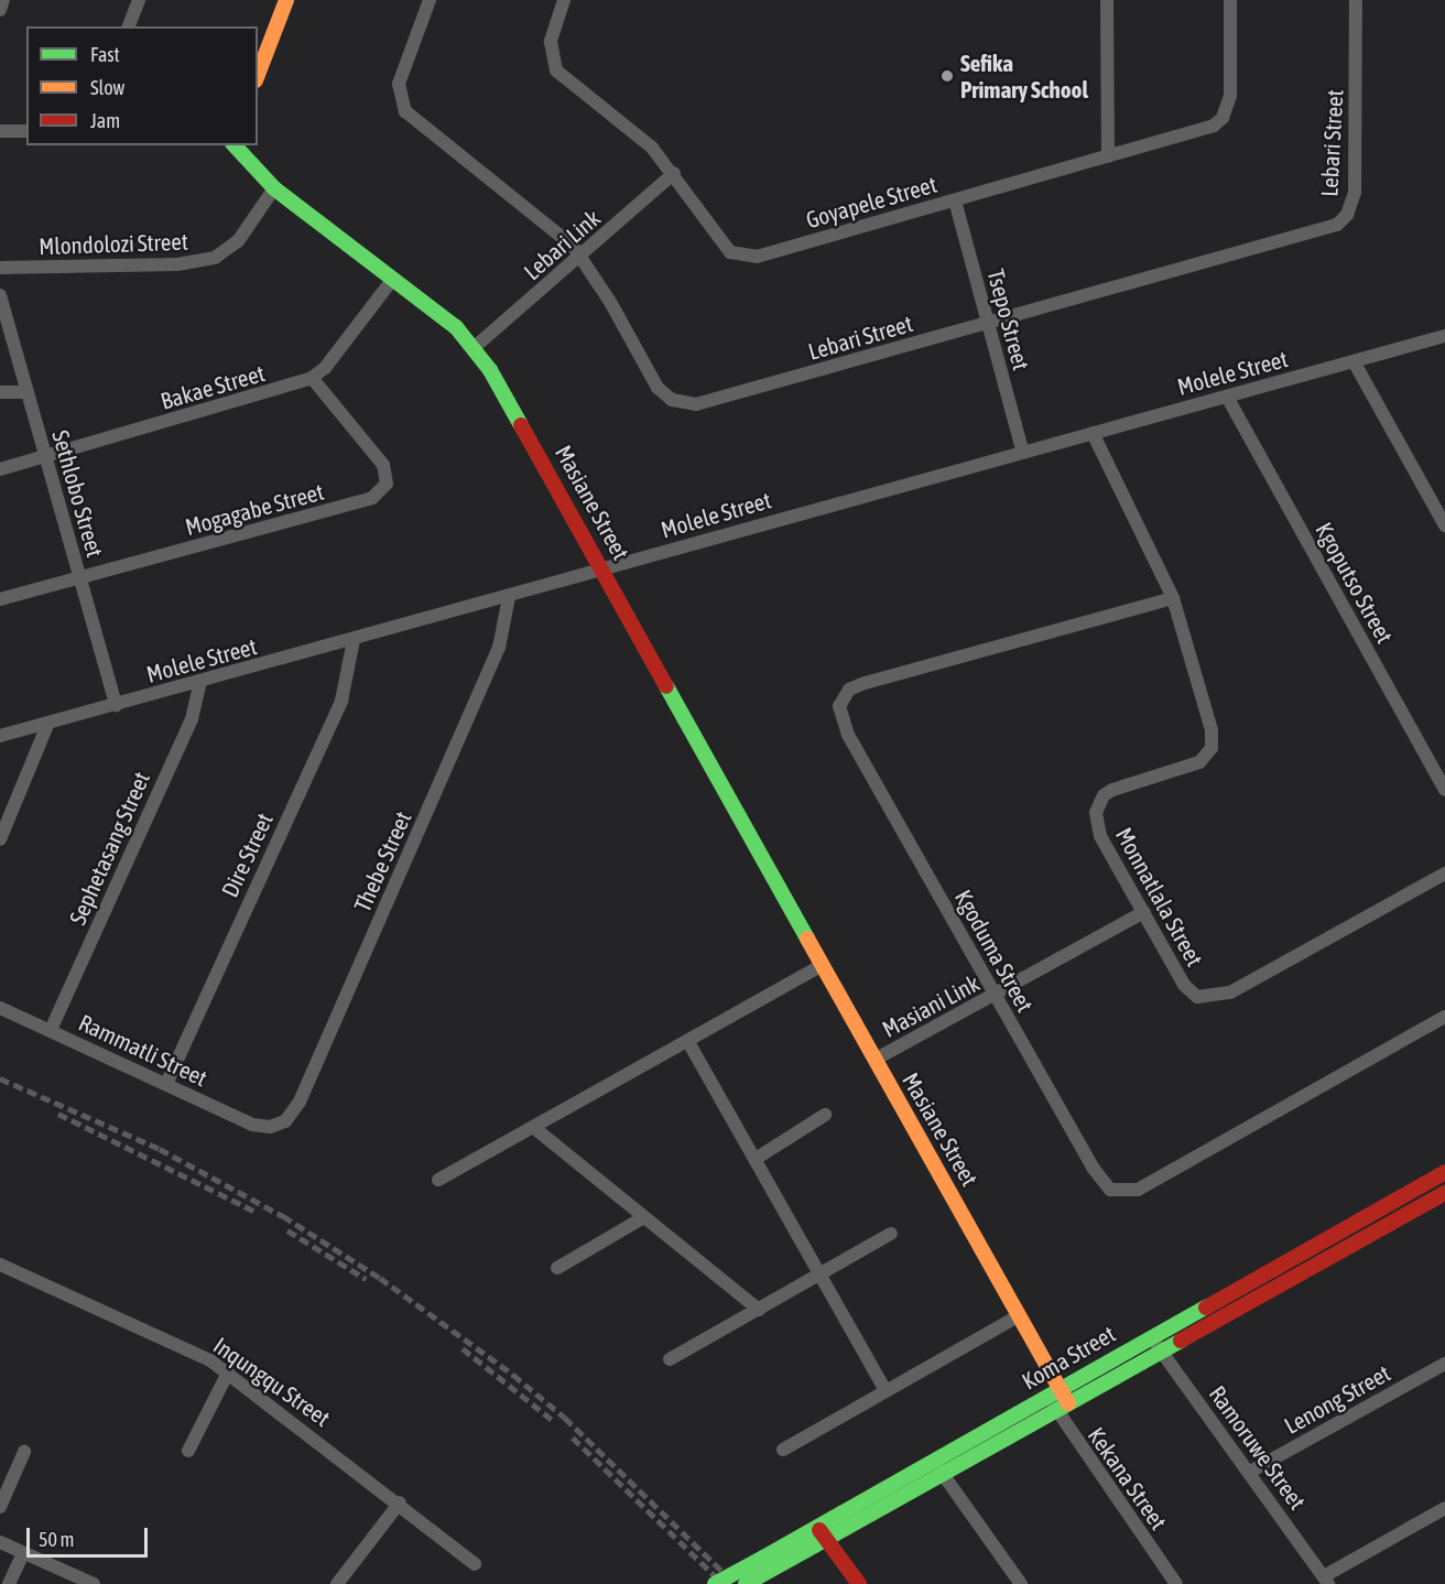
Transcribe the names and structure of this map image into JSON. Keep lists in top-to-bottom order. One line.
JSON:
{"streets":{"street":["Lebari Street","Goyapele Street","Mlondolozi Street","Lebari Link","Tsepo Street","Molele Street","Bakae Street","Sethlobo Street","Masiane Street","Mogagabe Street","Kgoputso Street","Sephetasang Street","Dire Street","Thebe Street","Monnatlala Street","Kgoduma Street","Masiani Link","Rammatli Street","Koma Street","Inqungqu Street","Lenong Street","Ramoruwe Street","Kekana Street"]},"crossings":[["Lebari Street","Lebari Link"],["Lebari Street","Tsepo Street"],["Goyapele Street","Lebari Link"],["Goyapele Street","Tsepo Street"],["Mlondolozi Street","Masiane Street"],["Lebari Link","Masiane Street"],["Tsepo Street","Molele Street"],["Molele Street","Sethlobo Street"],["Molele Street","Masiane Street"],["Molele Street","Kgoputso Street"],["Molele Street","Sephetasang Street"],["Molele Street","Dire Street"],["Molele Street","Thebe Street"],["Molele Street","Monnatlala Street"],["Bakae Street","Sethlobo Street"],["Bakae Street","Masiane Street"],["Bakae Street","Mogagabe Street"],["Sethlobo Street","Mogagabe Street"],["Masiane Street","Masiani Link"],["Masiane Street","Koma Street"],["Masiane Street","Kekana Street"],["Sephetasang Street","Rammatli Street"],["Dire Street","Rammatli Street"],["Thebe Street","Rammatli Street"],["Monnatlala Street","Kgoduma Street"],["Monnatlala Street","Masiani Link"],["Kgoduma Street","Masiani Link"],["Koma Street","Ramoruwe Street"],["Koma Street","Kekana Street"],["Lenong Street","Ramoruwe Street"]],"places":["Sefika Primary School"],"legend":["Fast","Slow","Jam"],"scale_bar":"50 m"}
